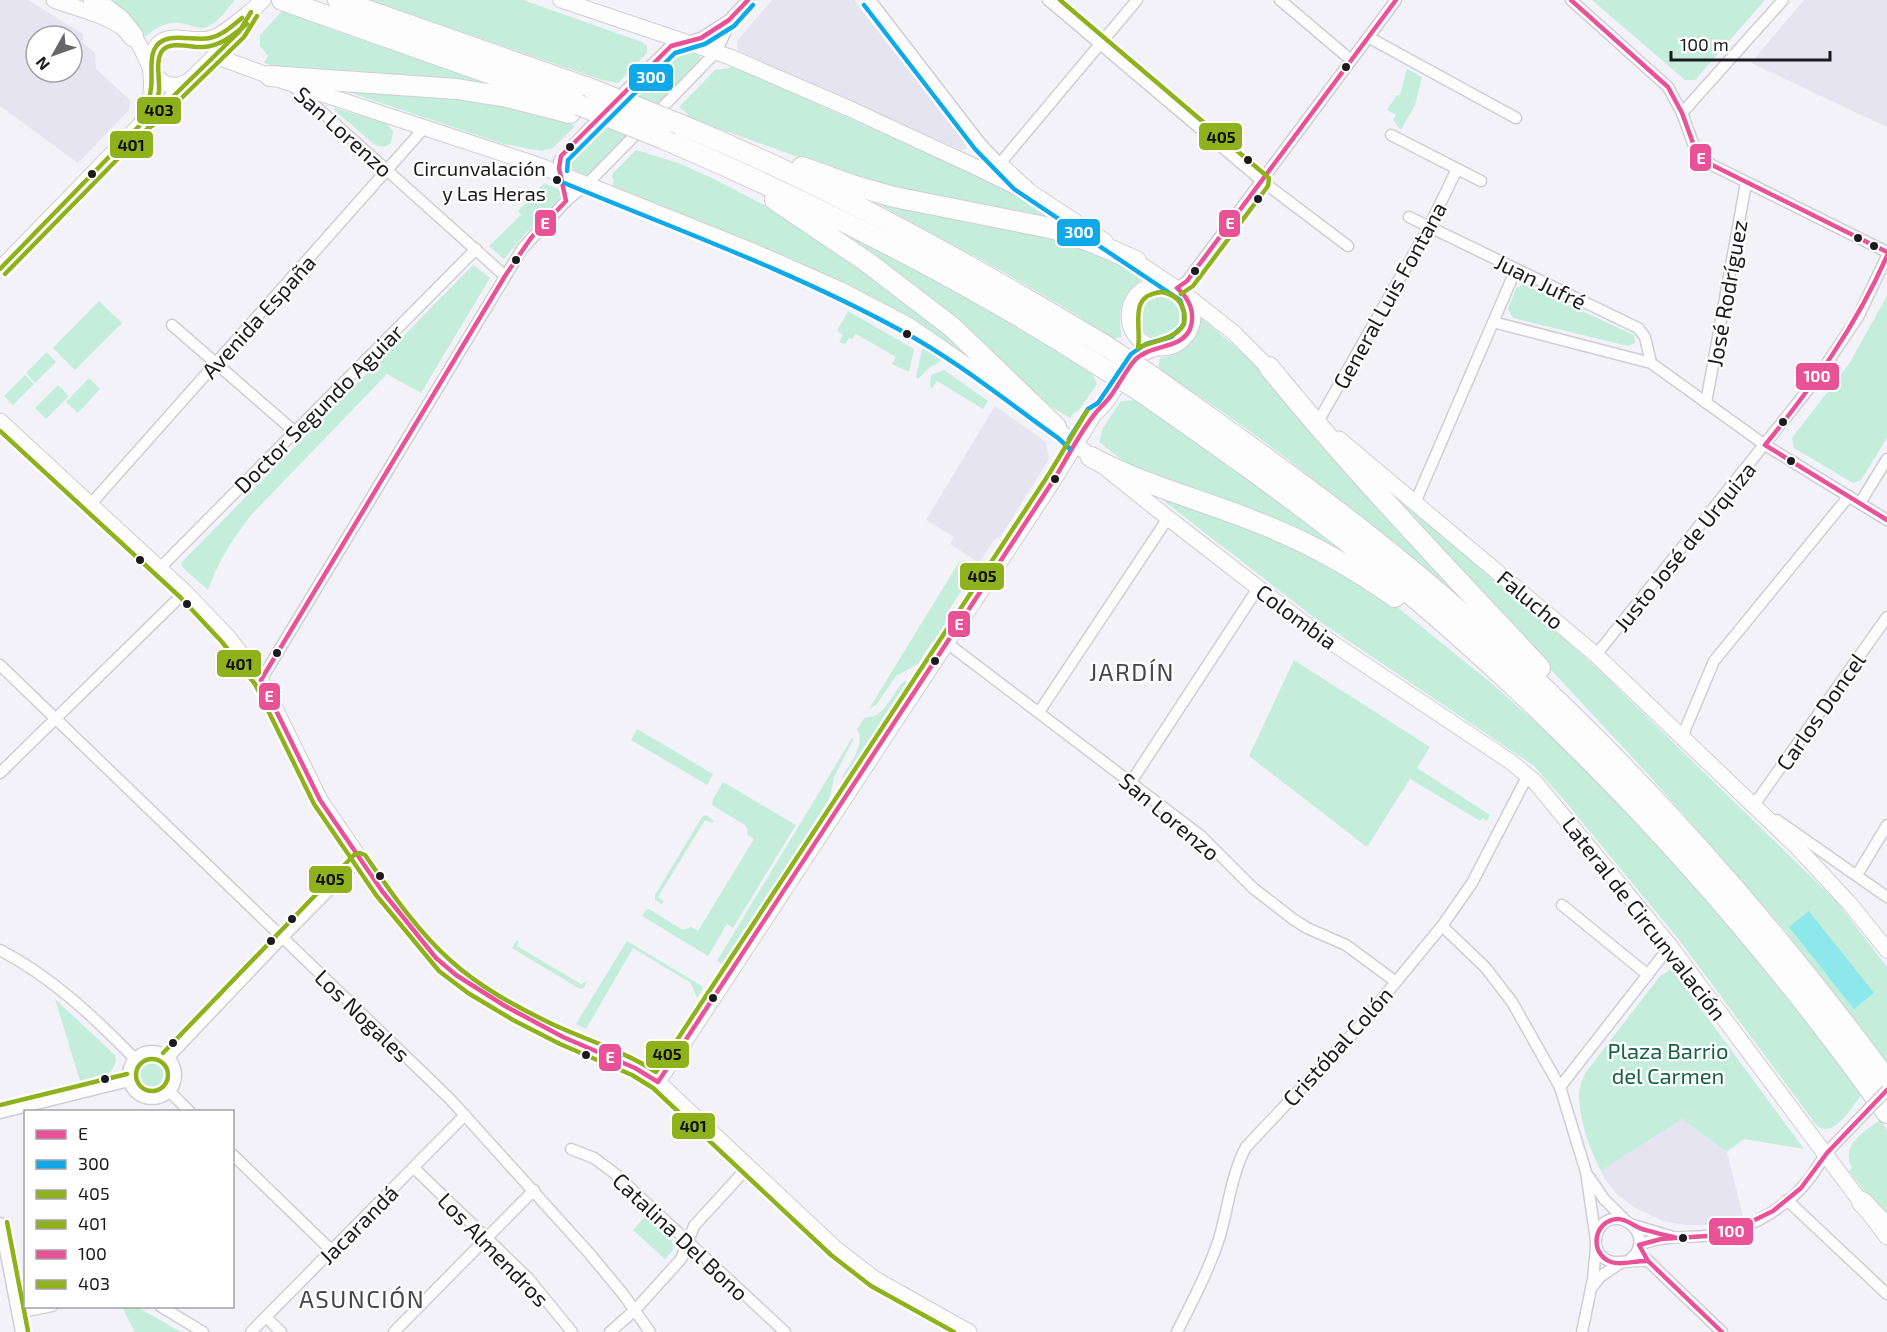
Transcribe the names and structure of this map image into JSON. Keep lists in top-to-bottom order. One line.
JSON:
{"streets":{"street":["San Lorenzo","Juan Jufré","José Rodríguez","General Luis Fontana","Avenida España","Doctor Segundo Aguiar","Justo José de Urquiza","Falucho","Colombia","Carlos Doncel","Lateral de Circunvalación","Los Nogales","Cristóbal Colón","Jacarandá","Catalina Del Bono","Los Almendros"]},"crossings":[["San Lorenzo","Avenida España"],["San Lorenzo","Doctor Segundo Aguiar"],["San Lorenzo","Cristóbal Colón"],["Juan Jufré","José Rodríguez"],["Juan Jufré","General Luis Fontana"],["Juan Jufré","Justo José de Urquiza"],["General Luis Fontana","Falucho"],["Justo José de Urquiza","Falucho"],["Falucho","Carlos Doncel"],["Colombia","Lateral de Circunvalación"],["Colombia","Cristóbal Colón"],["Lateral de Circunvalación","Cristóbal Colón"],["Los Nogales","Jacarandá"],["Jacarandá","Los Almendros"]],"districts":["JARDÍN","ASUNCIÓN"],"parks":["Plaza Barrio del Carmen"],"places":["Circunvalación y Las Heras"],"lines":["transit line E","transit line 405","transit line 300","transit line 403","transit line 401","transit line 100"],"legend":["E","300","405","401","100","403"],"scale_bar":"100 m","north":"bottom left"}
